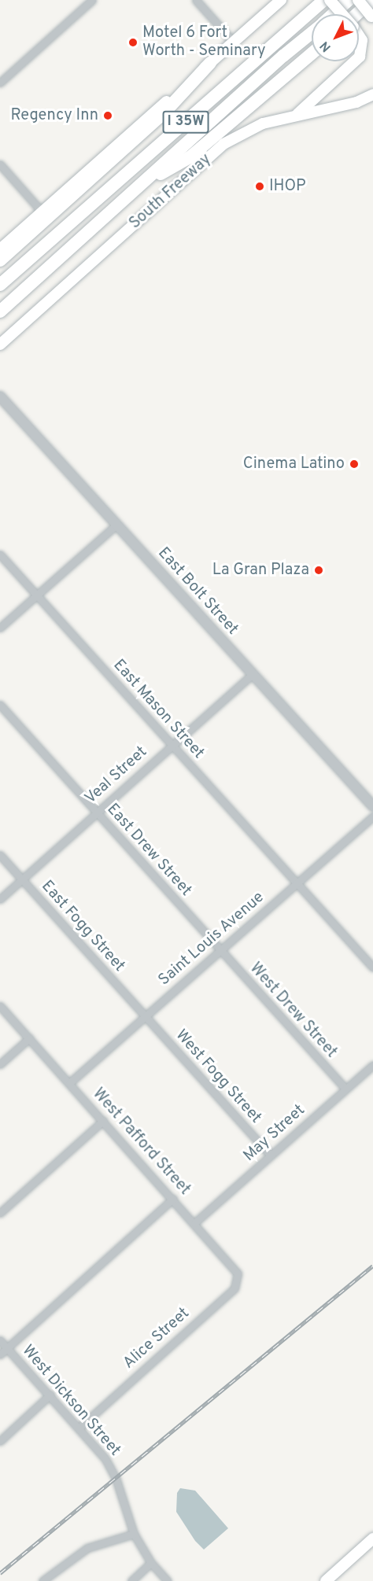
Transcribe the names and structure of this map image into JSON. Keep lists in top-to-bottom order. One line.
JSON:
{"streets":{"highway":["I 35W","South Freeway"],"street":["East Bolt Street","East Mason Street","Veal Street","East Drew Street","East Fogg Street","Saint Louis Avenue","West Drew Street","West Fogg Street","May Street","West Pafford Street","Alice Street","West Dickson Street"]},"crossings":[["East Bolt Street","Veal Street"],["East Mason Street","Veal Street"],["East Mason Street","Saint Louis Avenue"],["Veal Street","East Drew Street"],["Veal Street","East Fogg Street"],["East Drew Street","Saint Louis Avenue"],["East Drew Street","West Drew Street"],["East Fogg Street","Saint Louis Avenue"],["East Fogg Street","West Fogg Street"],["Saint Louis Avenue","West Drew Street"],["Saint Louis Avenue","West Fogg Street"],["Saint Louis Avenue","West Pafford Street"],["West Drew Street","May Street"],["West Fogg Street","May Street"],["May Street","West Pafford Street"],["West Pafford Street","Alice Street"],["Alice Street","West Dickson Street"]],"places":["Motel 6 Fort Worth - Seminary","Regency Inn","IHOP","Cinema Latino","La Gran Plaza"],"north":"bottom left"}
